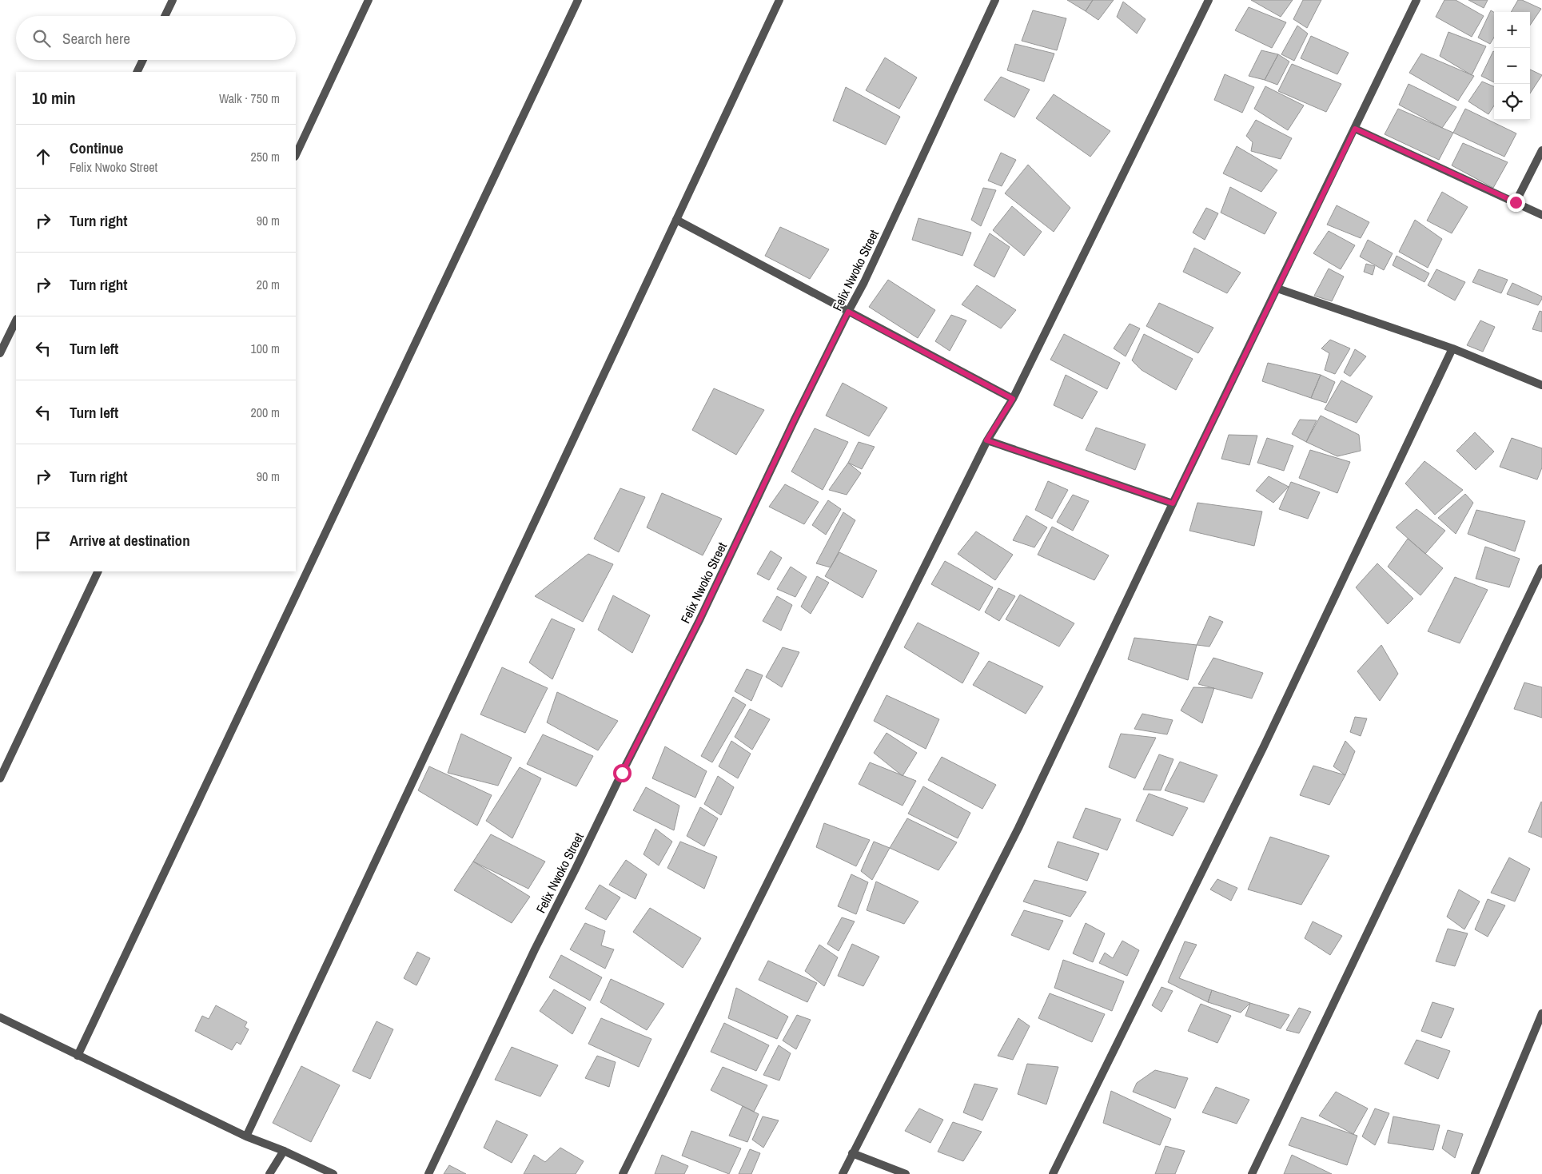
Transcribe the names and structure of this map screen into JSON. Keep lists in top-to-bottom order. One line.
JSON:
{"streets":{"street":["Felix Nwoko Street"]},"page":{"map_buttons":["+","−"],"search":"Search here","heading":["10 min","Walk · 750 m"],"list":[["Continue","Felix Nwoko Street","250 m"],["Turn right","90 m"],["Turn right","20 m"],["Turn left","100 m"],["Turn left","200 m"],["Turn right","90 m"],"Arrive at destination"]}}
